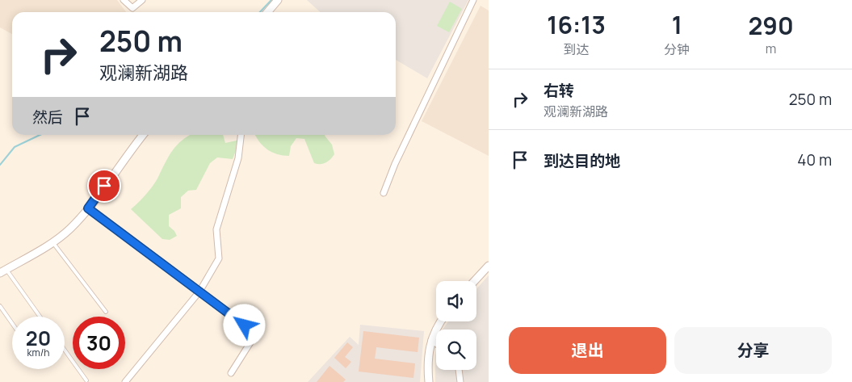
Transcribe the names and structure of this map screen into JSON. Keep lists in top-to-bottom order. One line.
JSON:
{"page":{"eta":["16:13","到达","1","分钟","290","m"],"turn":["250 m","观澜新湖路"],"list":[{"name":"右转","note":"观澜新湖路","value":"250 m"},{"name":"到达目的地","value":"40 m"}],"then":"然后","speed":"20 km/h","limit":"30","buttons":["退出","分享"]}}
